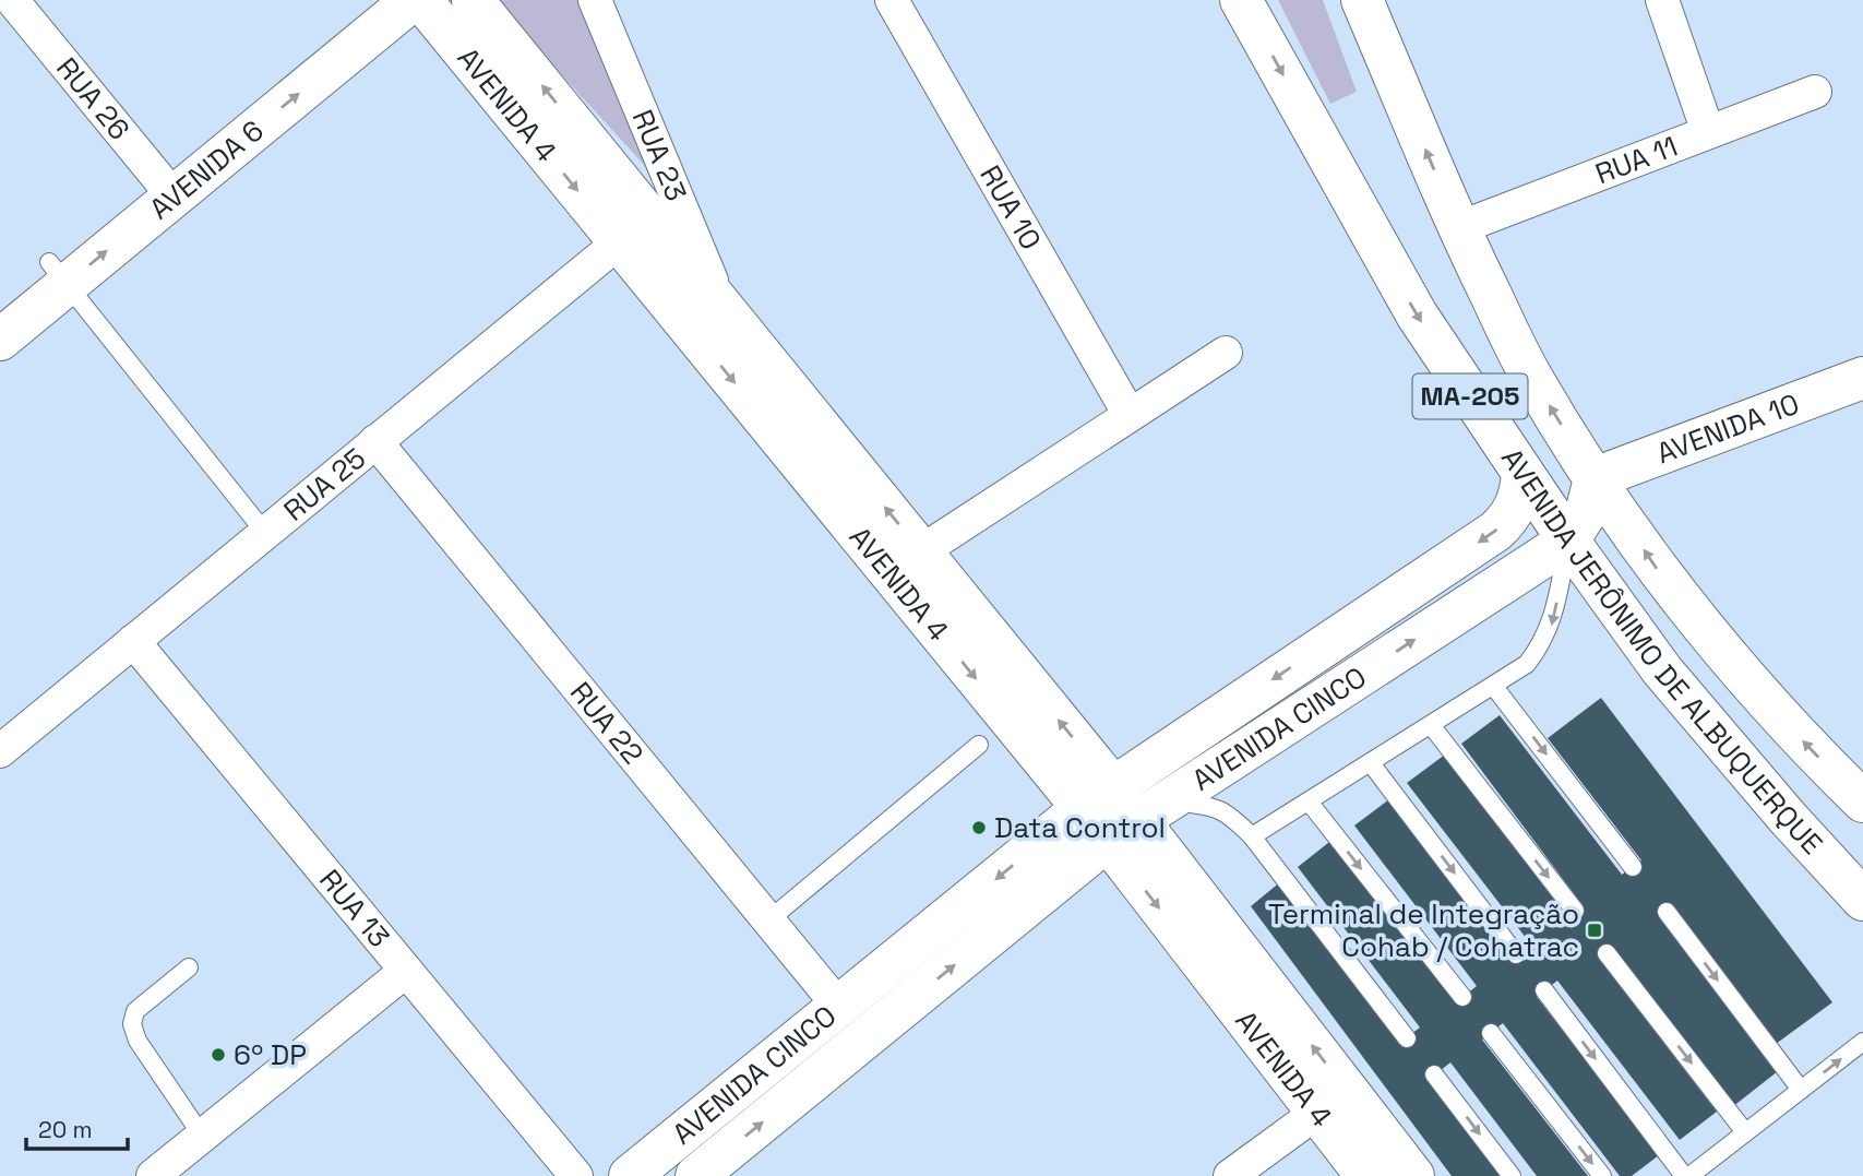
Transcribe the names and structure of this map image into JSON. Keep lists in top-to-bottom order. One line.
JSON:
{"streets":{"main road":["AVENIDA 4","AVENIDA 6","MA-205","AVENIDA 10","AVENIDA JERÔNIMO DE ALBUQUERQUE","AVENIDA CINCO"],"street":["RUA 26","RUA 23","RUA 11","RUA 10","RUA 25","RUA 22","RUA 13"]},"crossings":[["RUA 26","AVENIDA 6"],["AVENIDA 4","RUA 23"],["AVENIDA 4","RUA 25"],["AVENIDA 4","AVENIDA CINCO"],["RUA 11","AVENIDA JERÔNIMO DE ALBUQUERQUE"],["AVENIDA 10","AVENIDA JERÔNIMO DE ALBUQUERQUE"],["AVENIDA 10","AVENIDA CINCO"],["RUA 25","RUA 22"],["RUA 25","RUA 13"],["AVENIDA JERÔNIMO DE ALBUQUERQUE","AVENIDA CINCO"],["RUA 22","AVENIDA CINCO"]],"places":{"other":["Data Control","6º DP"],"transit":["Terminal de Integração Cohab / Cohatrac"]},"scale_bar":"20 m"}
